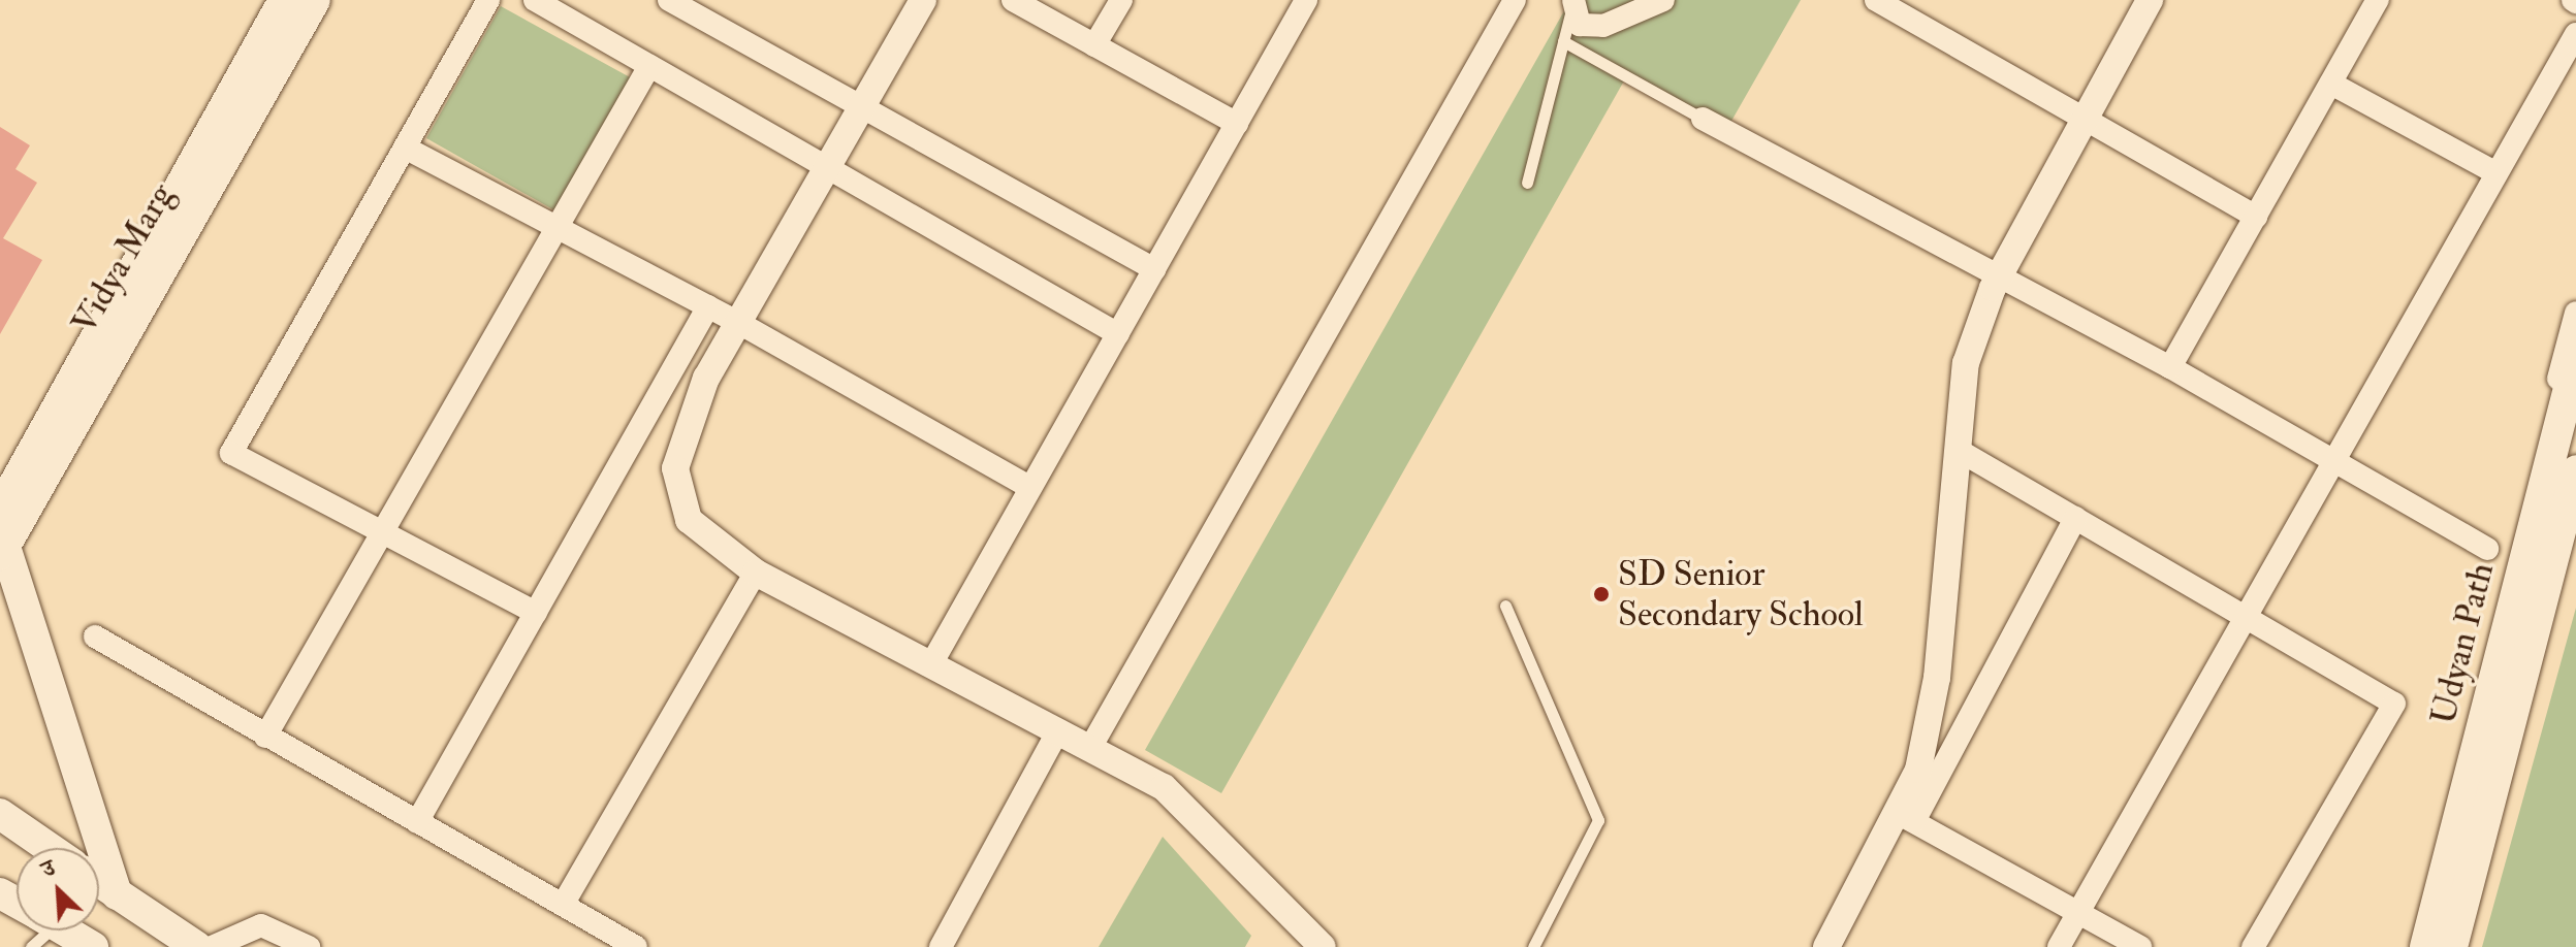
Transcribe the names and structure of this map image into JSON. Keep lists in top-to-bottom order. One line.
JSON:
{"streets":{"main road":["Vidya Marg","Udyan Path"]},"places":["SD Senior Secondary School"],"north":"top left"}
